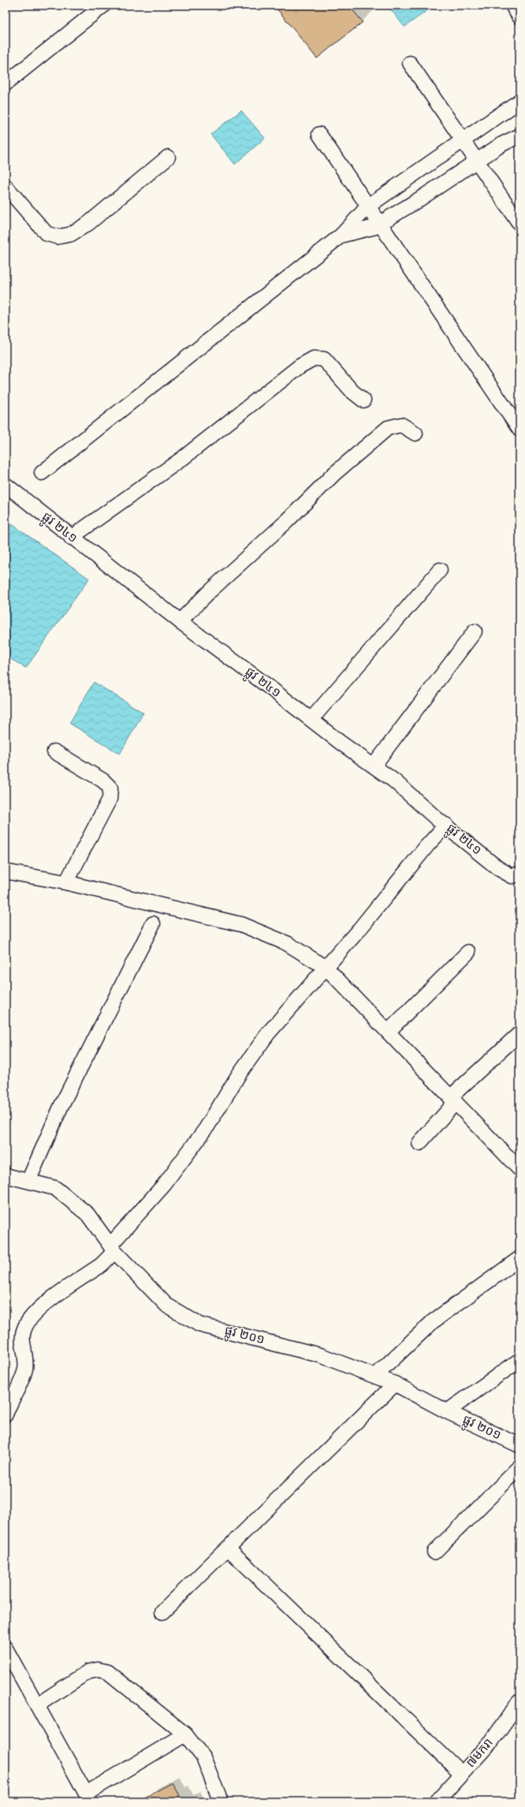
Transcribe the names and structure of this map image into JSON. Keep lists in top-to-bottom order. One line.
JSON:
{"streets":{"street":["ផ្លូវ ២៤១","ផ្លូវ ២០១","៧មករា"]}}
